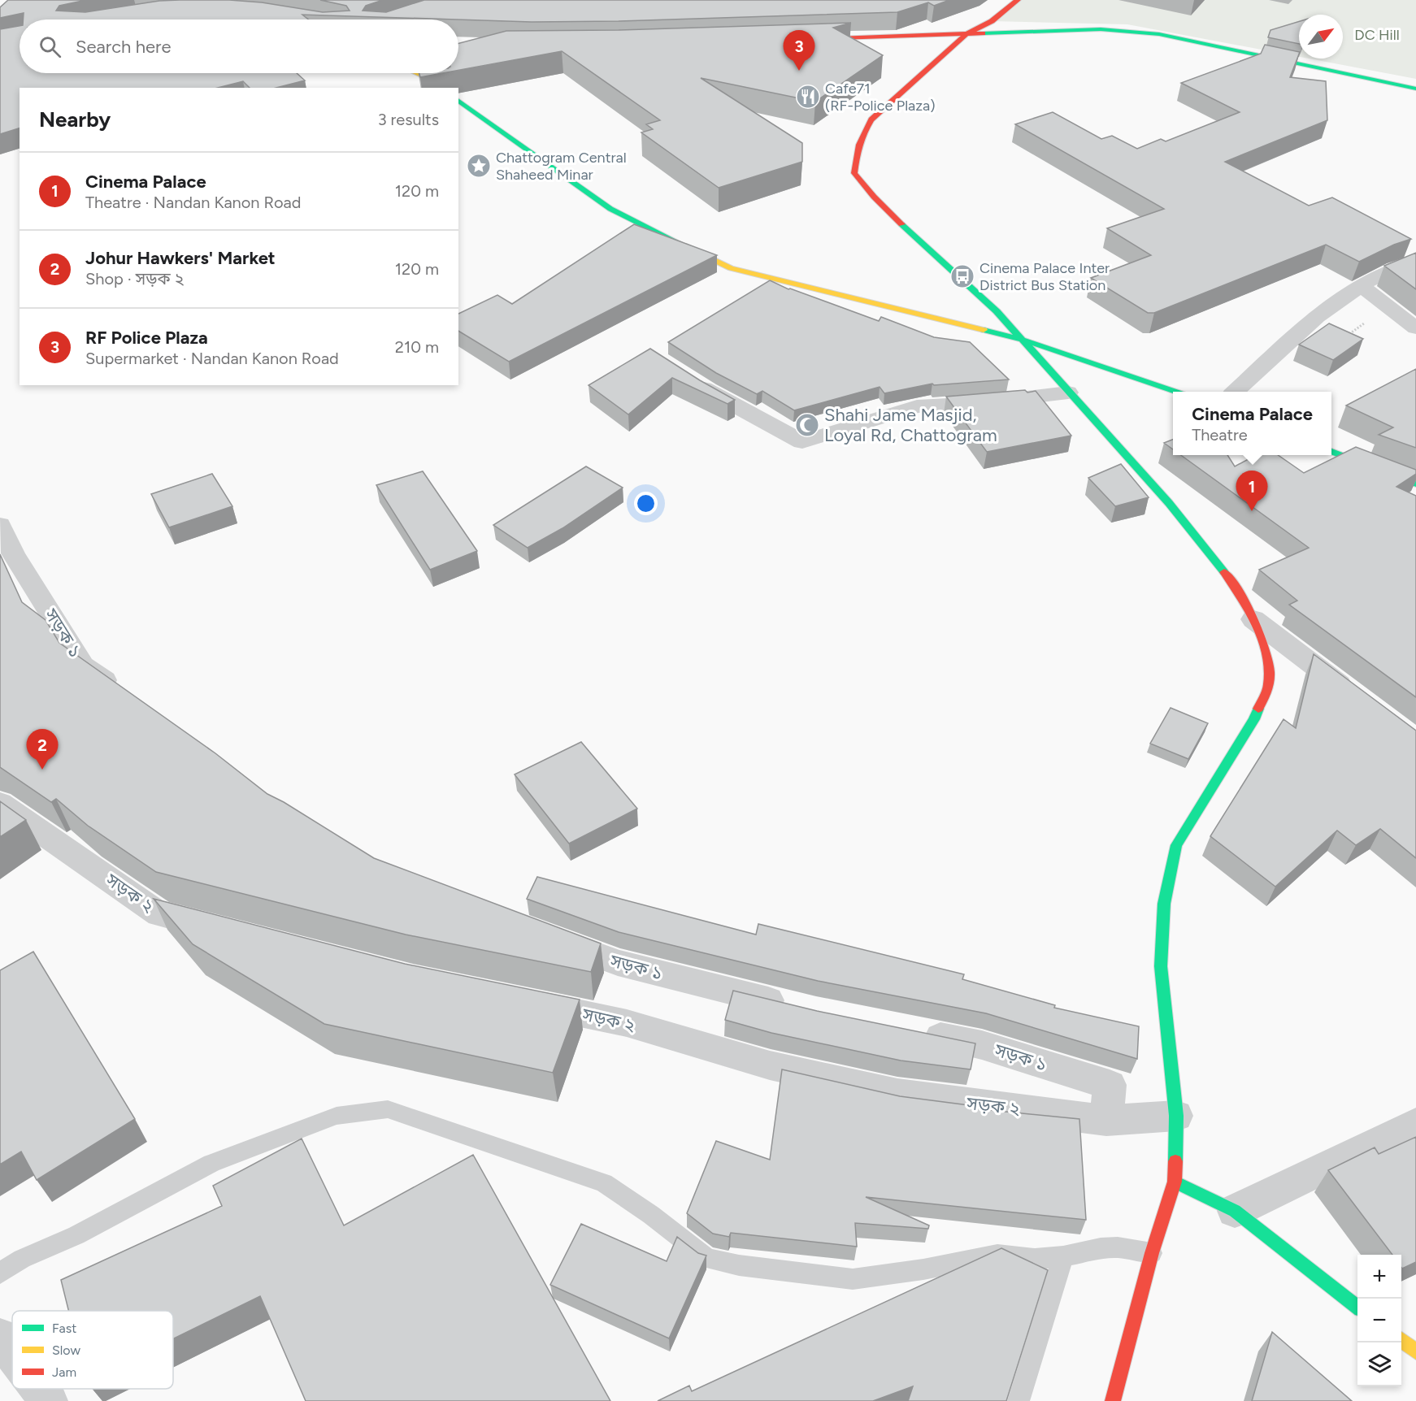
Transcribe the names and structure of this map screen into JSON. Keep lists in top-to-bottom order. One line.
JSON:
{"streets":{"street":["সড়ক ১","সড়ক ২"]},"crossings":[["সড়ক ১","সড়ক ২"]],"parks":["DC Hill"],"places":{"restaurant":["Cafe71 (RF-Police Plaza)"],"place":["Chattogram Central Shaheed Minar"],"bus stop":["Cinema Palace Inter District Bus Station"],"mosque":["Shahi Jame Masjid, Loyal Rd, Chattogram"]},"legend":["Fast","Slow","Jam"],"north":"top right","page":{"search":"Search here","pins":["3","1","2"],"heading":["Nearby","3 results"],"list":[{"mark":"1","name":"Cinema Palace","note":"Theatre · Nandan Kanon Road","value":"120 m"},{"mark":"2","name":"Johur Hawkers' Market","note":"Shop · সড়ক ২","value":"120 m"},{"mark":"3","name":"RF Police Plaza","note":"Supermarket · Nandan Kanon Road","value":"210 m"}],"popup":["Cinema Palace","Theatre"],"map_buttons":["+","−"]}}
